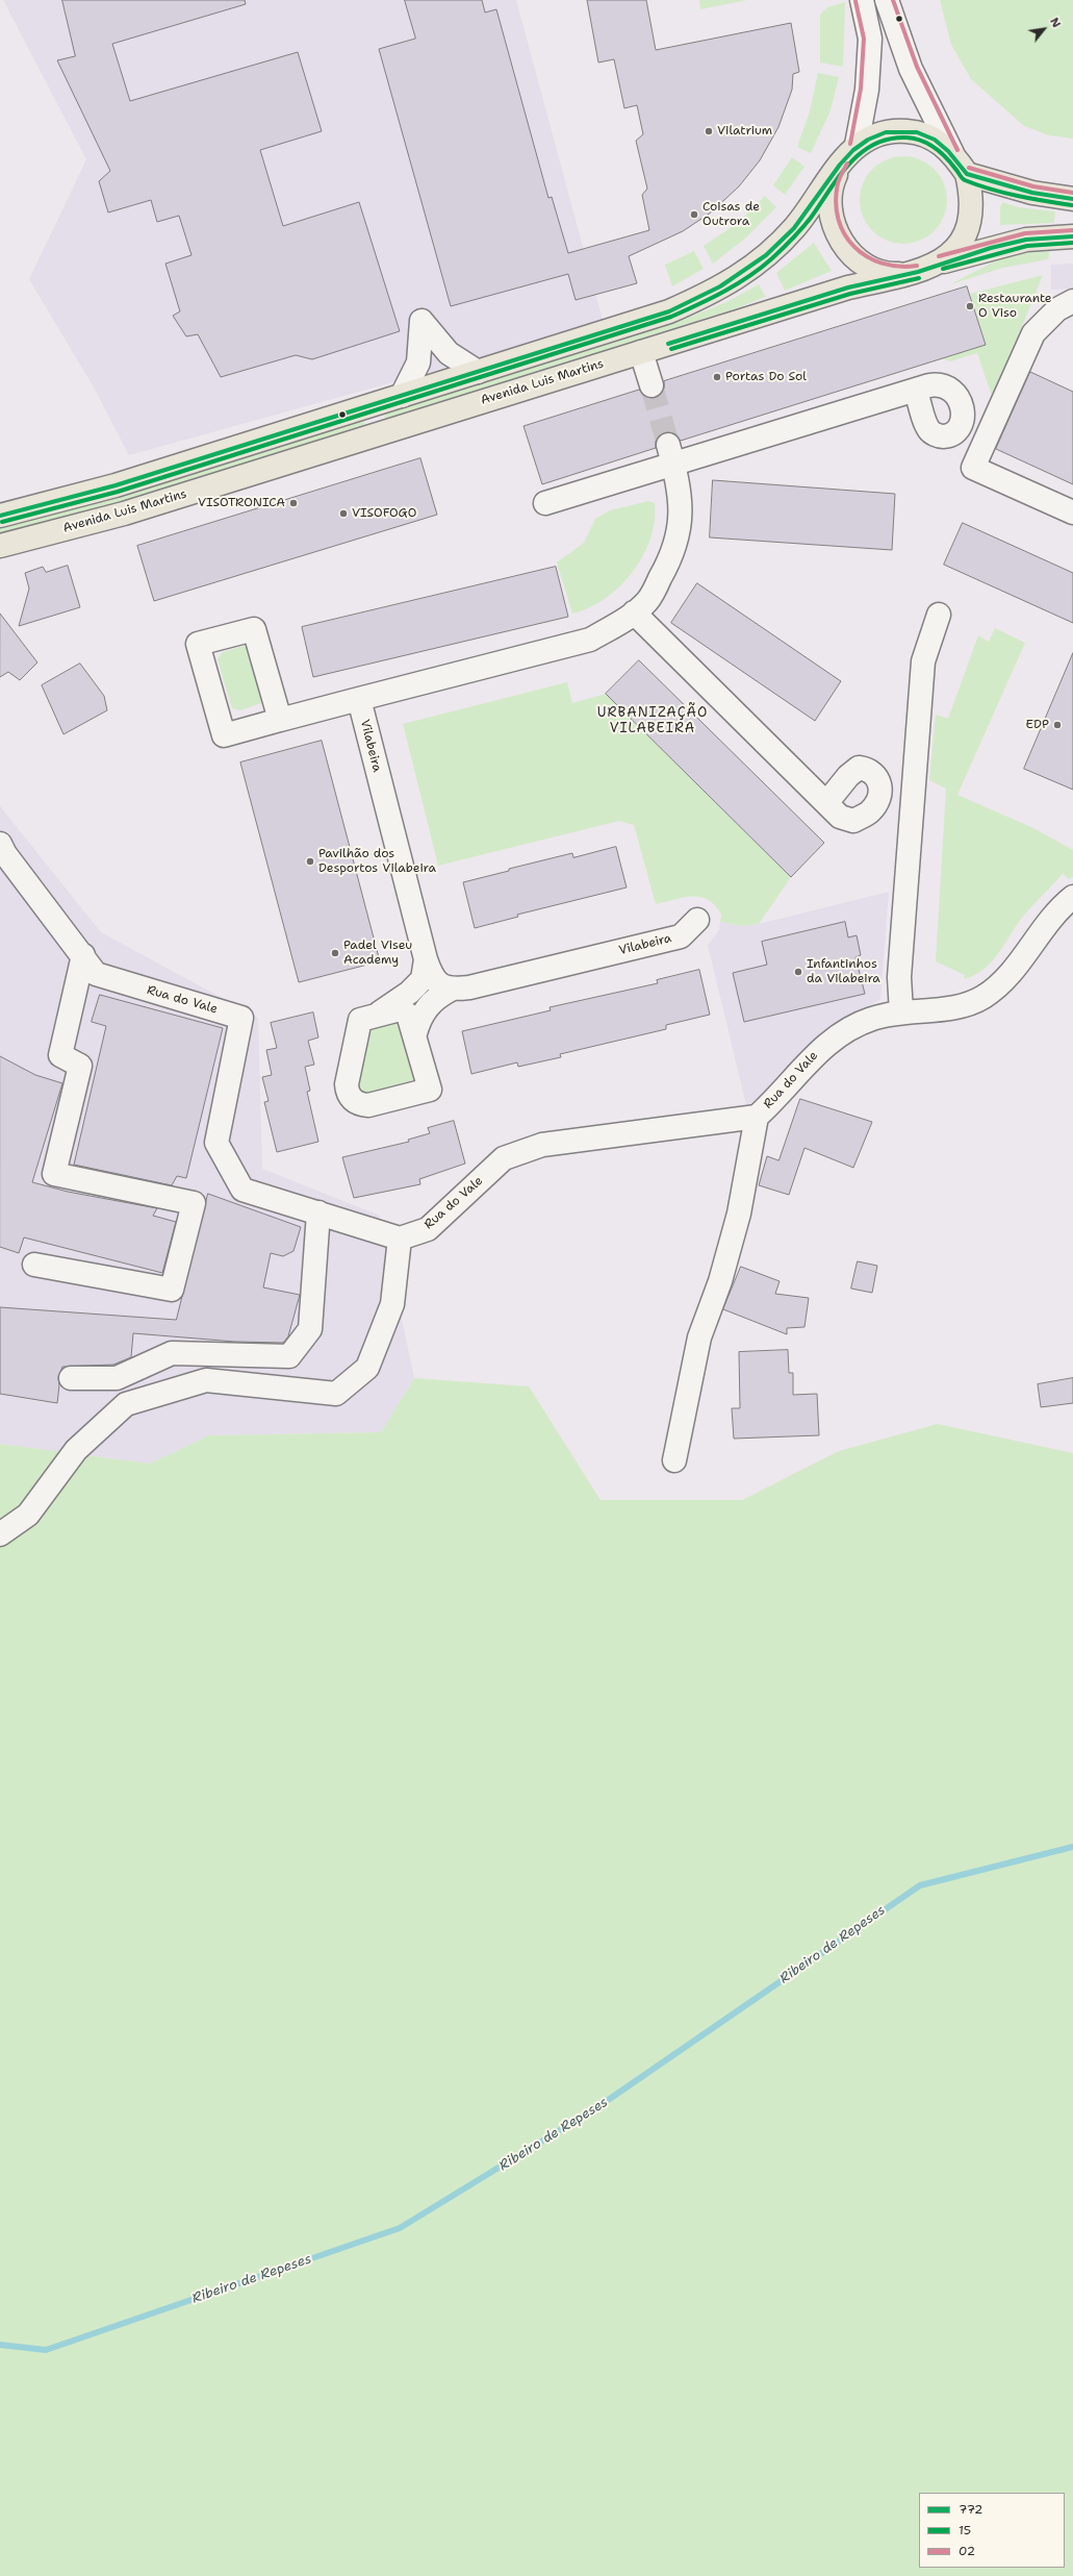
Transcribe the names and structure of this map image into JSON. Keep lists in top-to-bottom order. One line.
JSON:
{"streets":{"main road":["Avenida Luis Martins"],"street":["Vilabeira","Rua do Vale"]},"districts":["URBANIZAÇÃO VILABEIRA"],"water":["Ribeiro de Repeses"],"places":["Vilatrium","Coisas de Outrora","Restaurante O Viso","Portas Do Sol","VISOTRONICA","VISOFOGO","EDP","Pavilhão dos Desportos Vilabeira","Padel Viseu Academy","Infantinhos da Vilabeira"],"lines":["transit line 02","transit line 772","transit line 15"],"legend":["772","15","02"],"north":"top right"}
